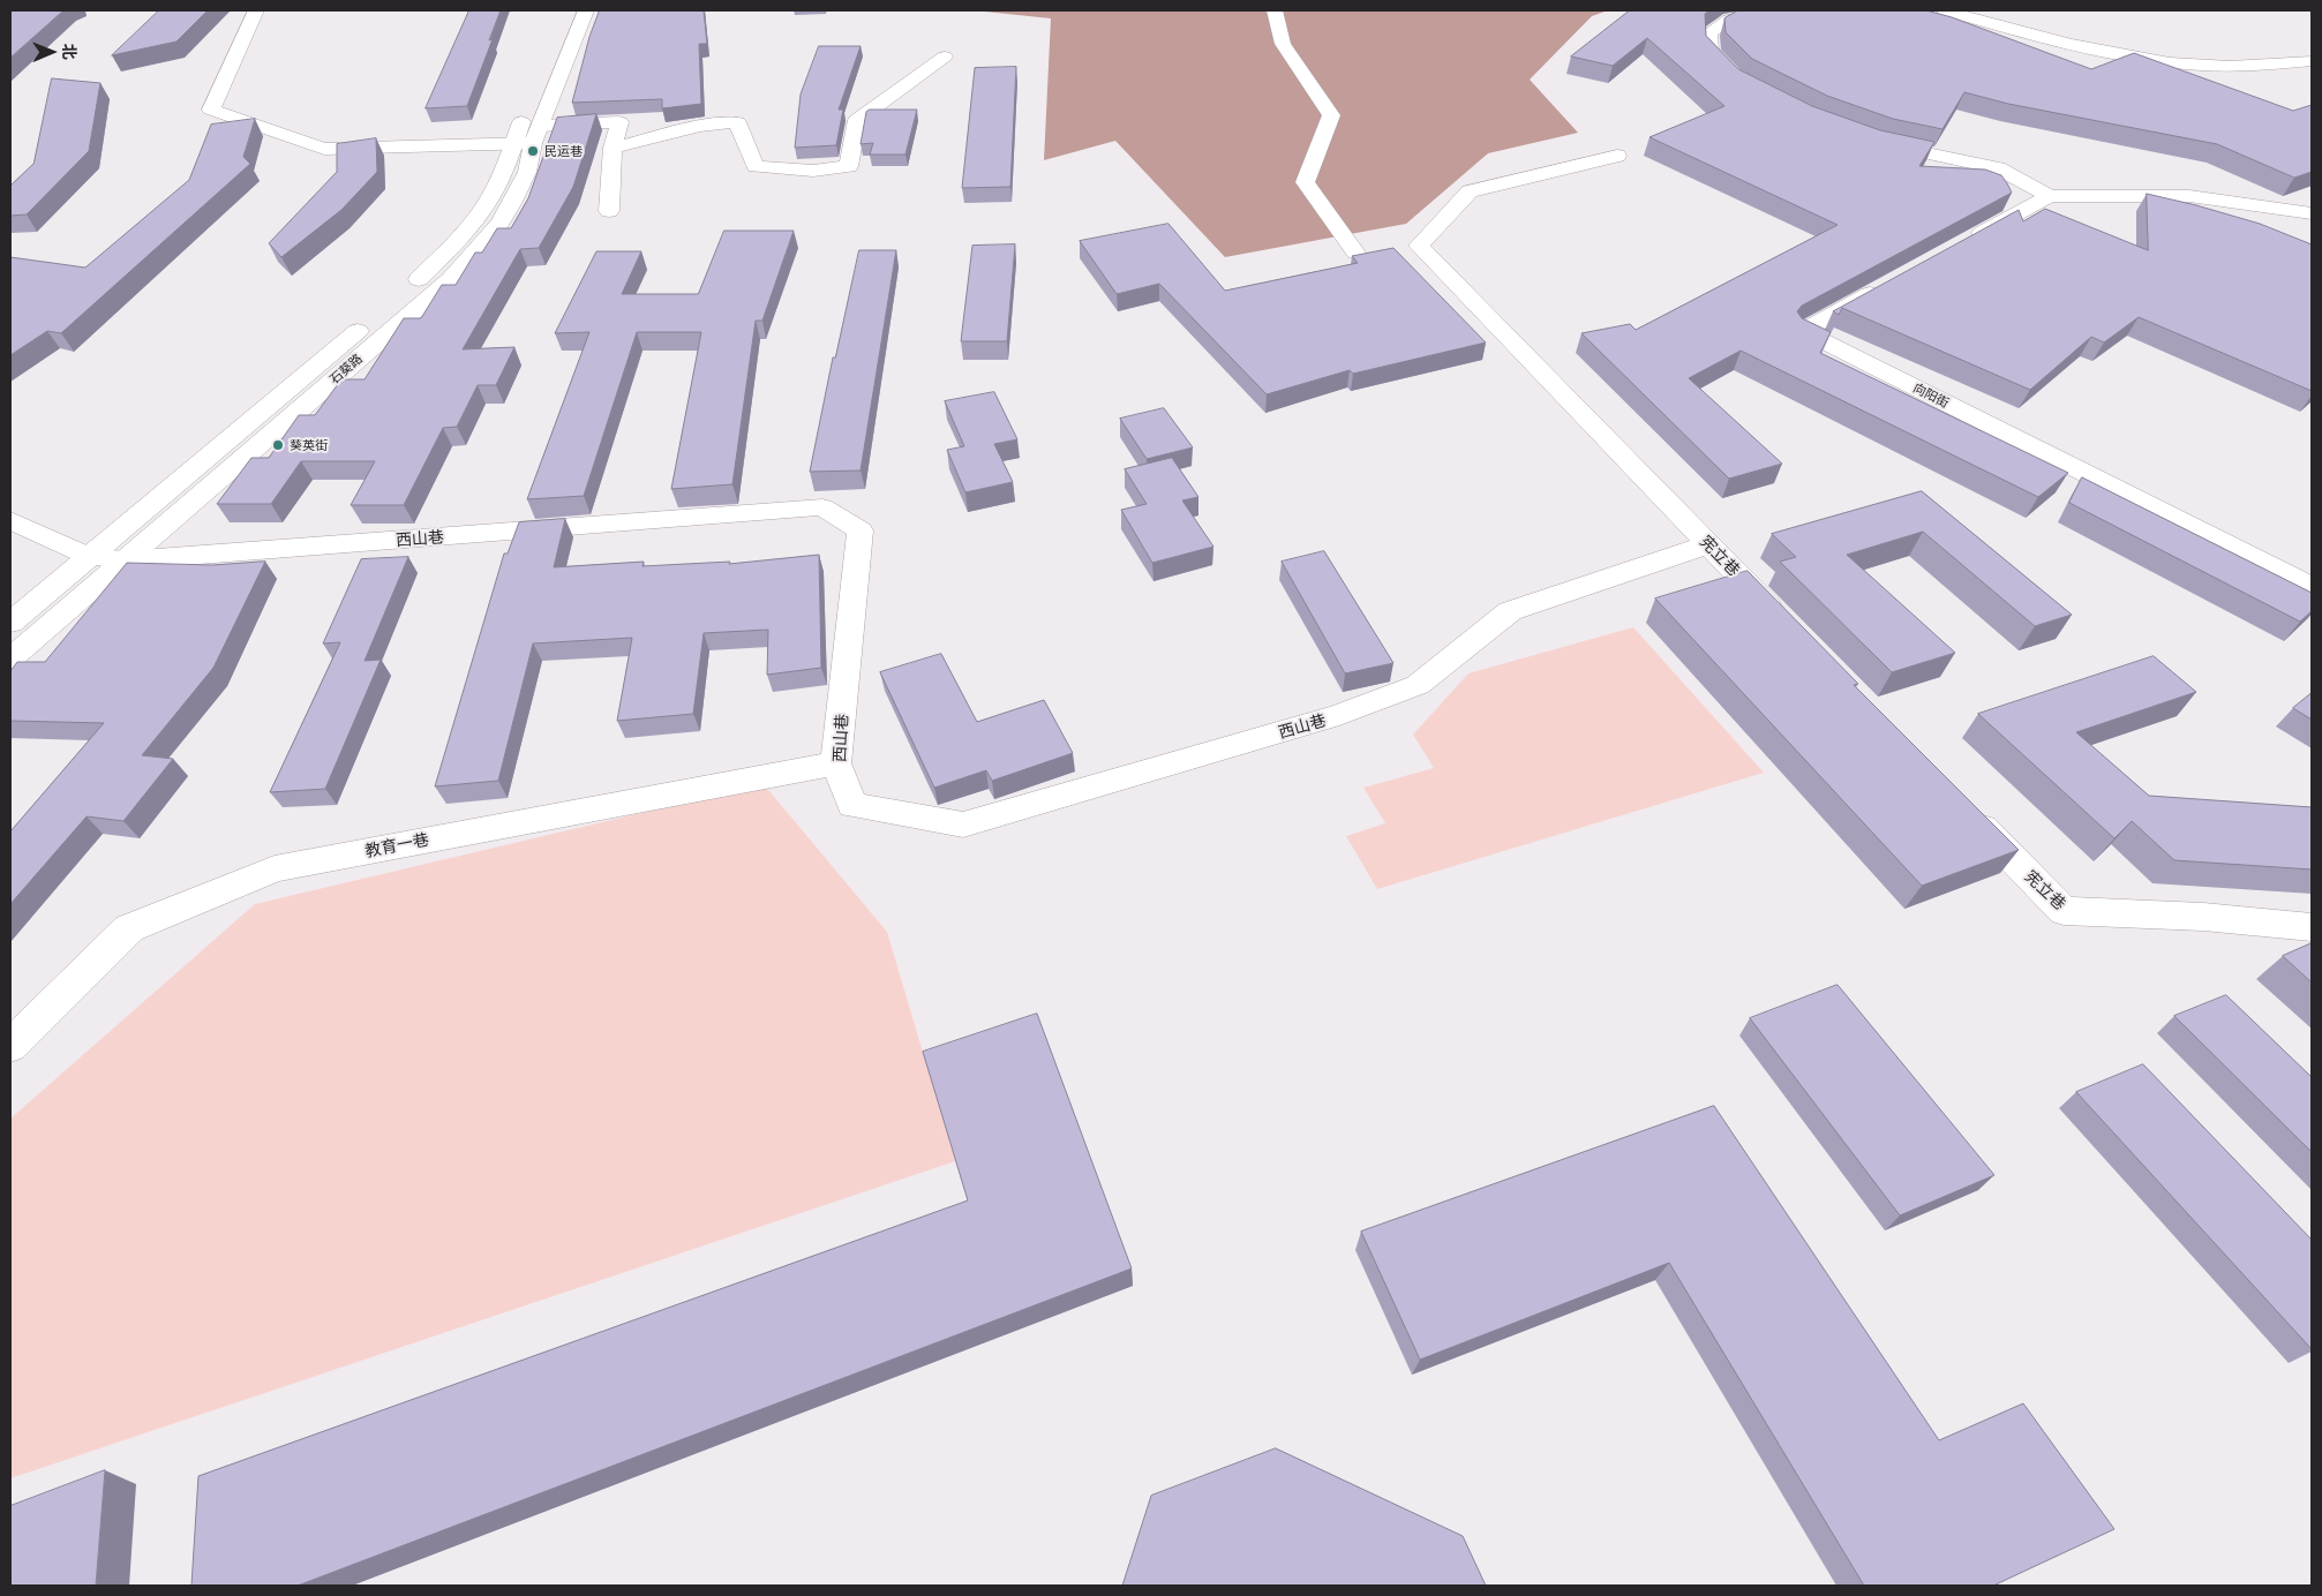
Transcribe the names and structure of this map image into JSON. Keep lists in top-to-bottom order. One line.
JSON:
{"streets":{"street":["石葵路","向阳街","西山巷","宪立巷","教育一巷"]},"crossings":[["石葵路","西山巷"],["西山巷","宪立巷"],["西山巷","教育一巷"]],"places":["民运巷","葵英街"],"north":"right"}
